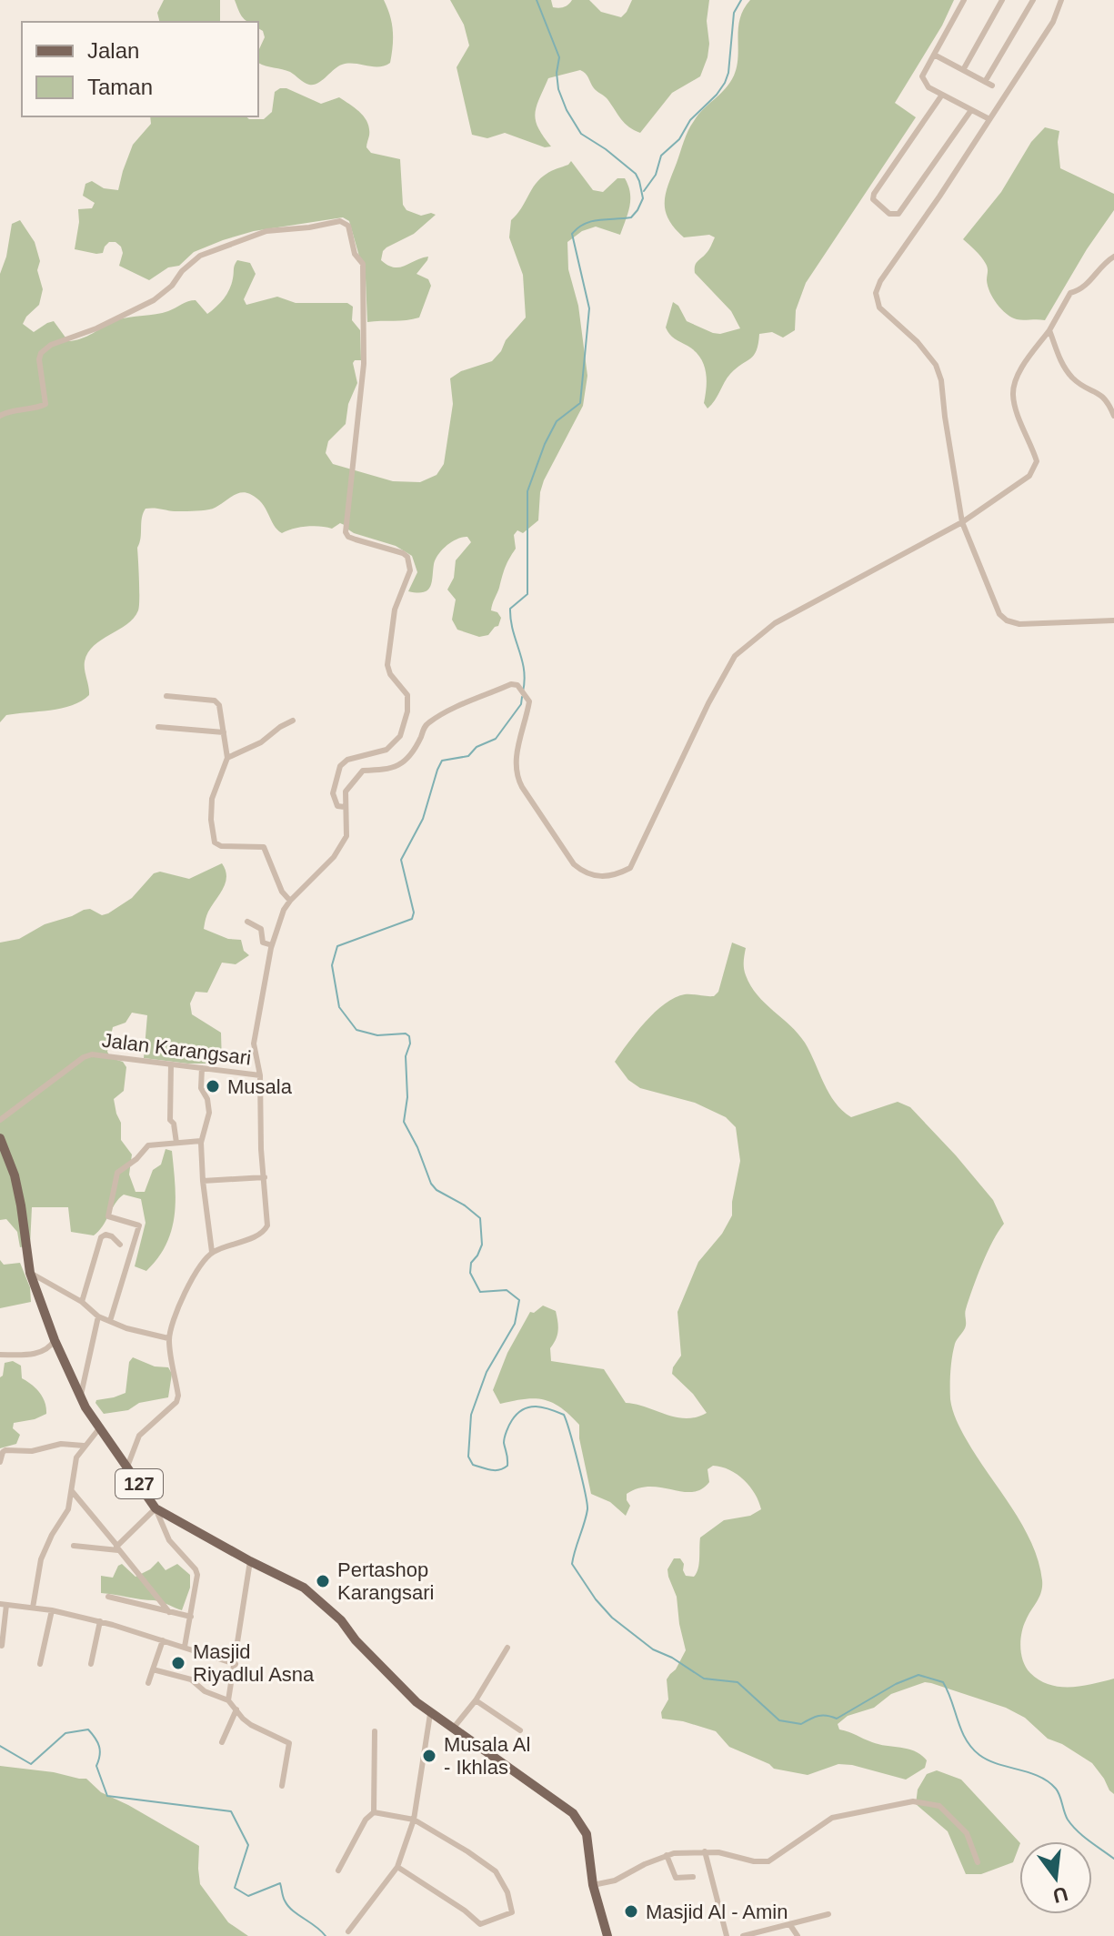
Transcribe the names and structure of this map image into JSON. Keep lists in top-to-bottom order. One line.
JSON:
{"streets":{"main road":["127"],"street":["Jalan Karangsari"]},"places":["Musala","Pertashop Karangsari","Masjid Riyadlul Asna","Musala Al - Ikhlas","Masjid Al - Amin"],"legend":["Jalan","Taman"],"north":"bottom"}
